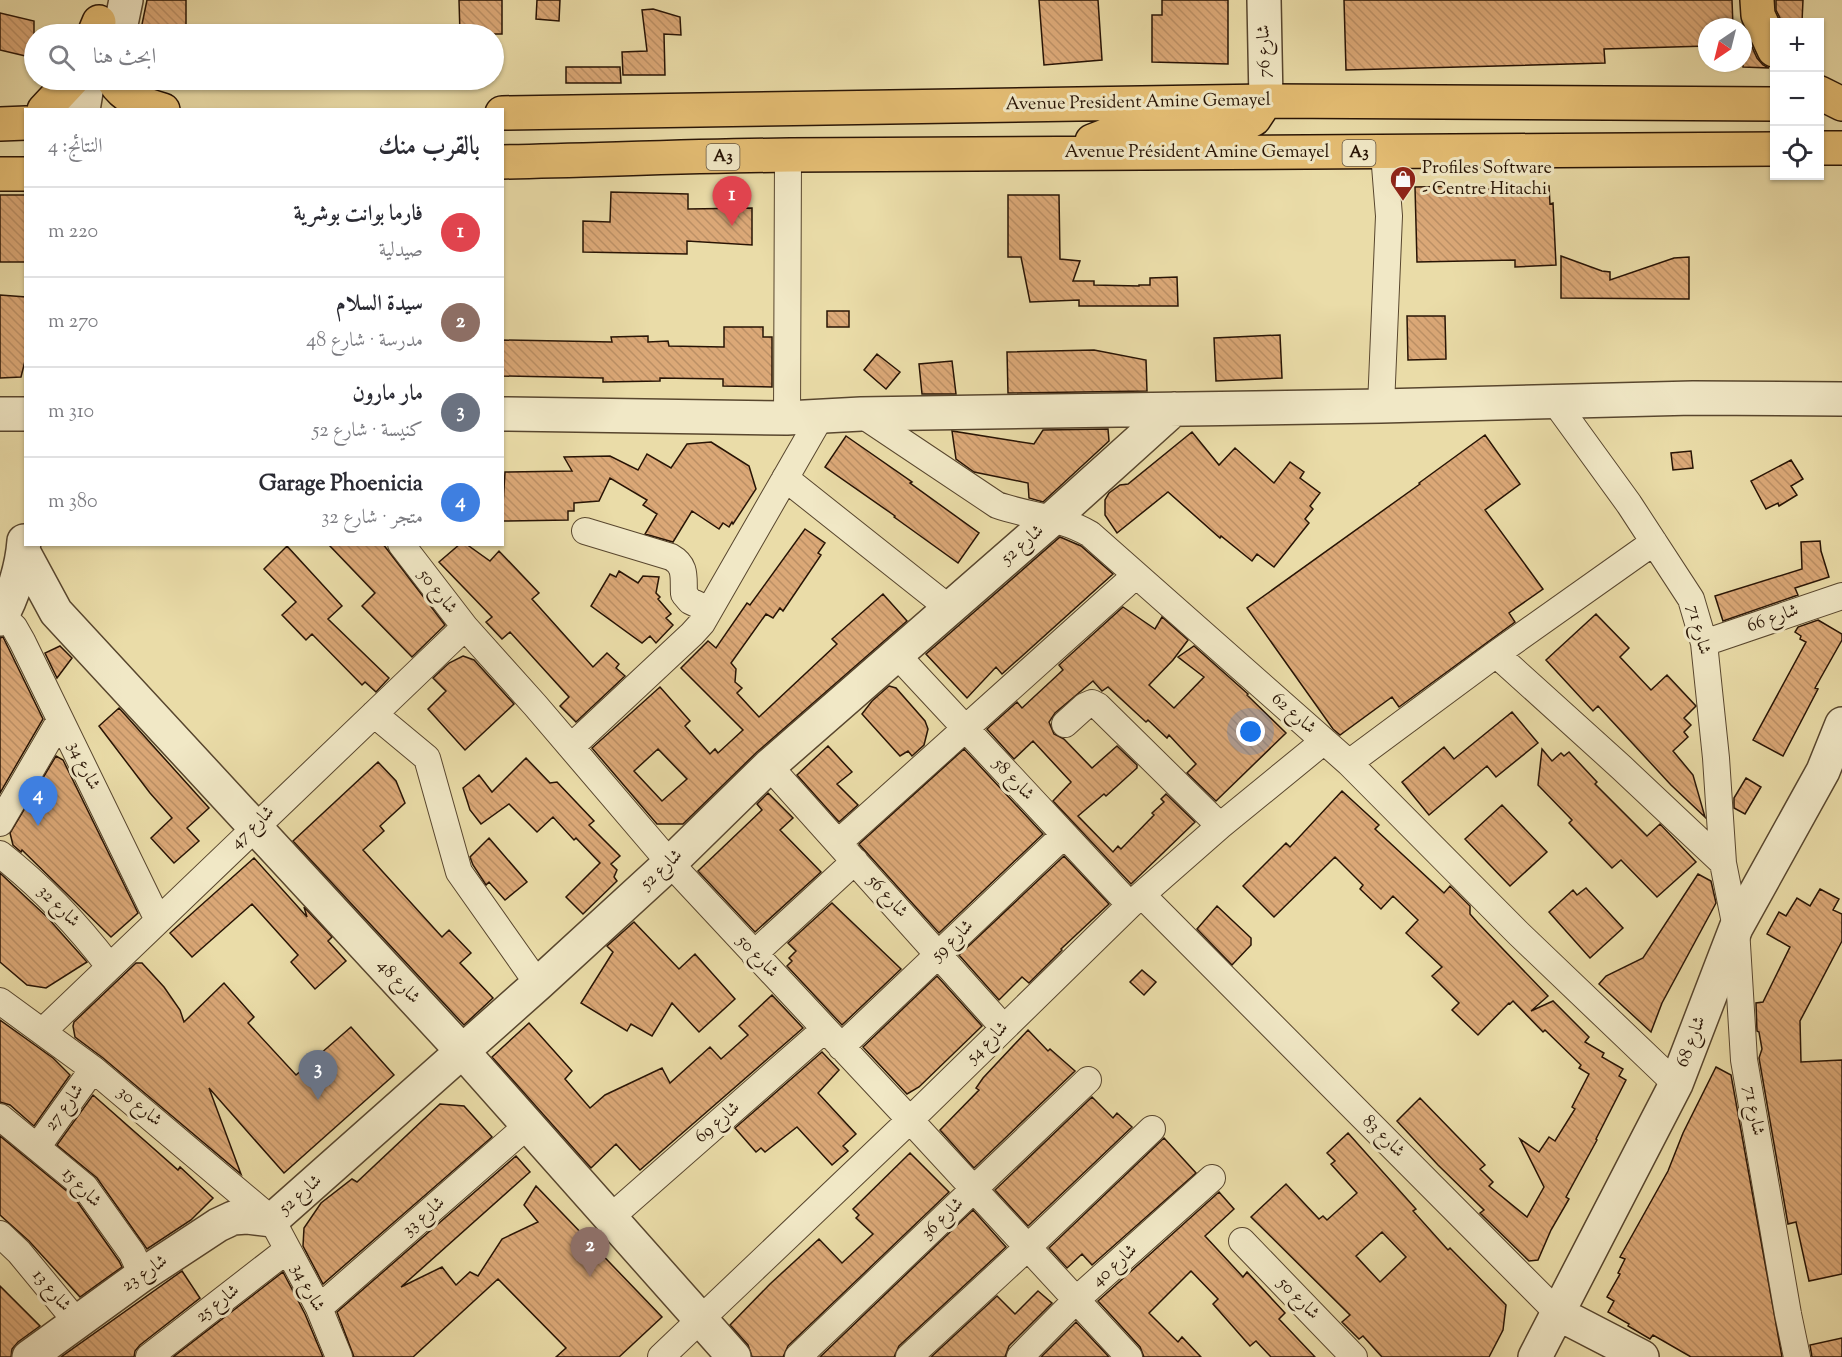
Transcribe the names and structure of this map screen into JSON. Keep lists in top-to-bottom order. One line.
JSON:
{"streets":{"highway":["Avenue President Amine Gemayel","Avenue Président Amine Gemayel","A3"],"street":["شارع 76","شارع 52","شارع 50","شارع 66","شارع 71","شارع 62","شارع 34","شارع 58","شارع 47","شارع 56","شارع 32","شارع 59","شارع 48","شارع 68","شارع 54","شارع 30","شارع 27","شارع 69","شارع 83","شارع 15","شارع 33","شارع 36","شارع 40","شارع 23","شارع 13","شارع 25"]},"crossings":[["شارع 76","Avenue President Amine Gemayel"],["Avenue Président Amine Gemayel","A3"],["شارع 52","شارع 50"],["شارع 52","شارع 62"],["شارع 52","شارع 34"],["شارع 52","شارع 58"],["شارع 52","شارع 56"],["شارع 52","شارع 48"],["شارع 52","شارع 30"],["شارع 52","شارع 23"],["شارع 50","شارع 47"],["شارع 50","شارع 59"],["شارع 50","شارع 54"],["شارع 50","شارع 69"],["شارع 50","شارع 36"],["شارع 50","شارع 40"],["شارع 66","شارع 71"],["شارع 71","شارع 68"],["شارع 62","شارع 68"],["شارع 62","شارع 54"],["شارع 34","شارع 47"],["شارع 34","شارع 30"],["شارع 34","شارع 33"],["شارع 34","شارع 23"],["شارع 34","شارع 25"],["شارع 58","شارع 59"],["شارع 58","شارع 54"],["شارع 58","شارع 83"],["شارع 47","شارع 32"],["شارع 47","شارع 48"],["شارع 47","شارع 30"],["شارع 56","شارع 59"],["شارع 56","شارع 54"],["شارع 59","شارع 69"],["شارع 48","شارع 54"],["شارع 48","شارع 69"],["شارع 48","شارع 33"],["شارع 68","شارع 83"],["شارع 54","شارع 83"],["شارع 30","شارع 27"],["شارع 30","شارع 23"],["شارع 27","شارع 15"],["شارع 15","شارع 23"],["شارع 23","شارع 13"]],"places":{"shop":["Profiles Software - Centre Hitachi"]},"north":"bottom left","page":{"map_buttons":["+","−"],"search":"ابحث هنا","heading":["بالقرب منك","النتائج: 4"],"pins":["1","4","3","2"],"list":[{"mark":"1","name":"فارما بوانت بوشرية","note":"صيدلية","value":"220 m"},{"mark":"2","name":"سيدة السلام","note":"مدرسة · شارع 48","value":"270 m"},{"mark":"3","name":"مار مارون","note":"كنيسة · شارع 52","value":"310 m"},{"mark":"4","name":"Garage Phoenicia","note":"متجر · شارع 32","value":"380 m"}]}}
